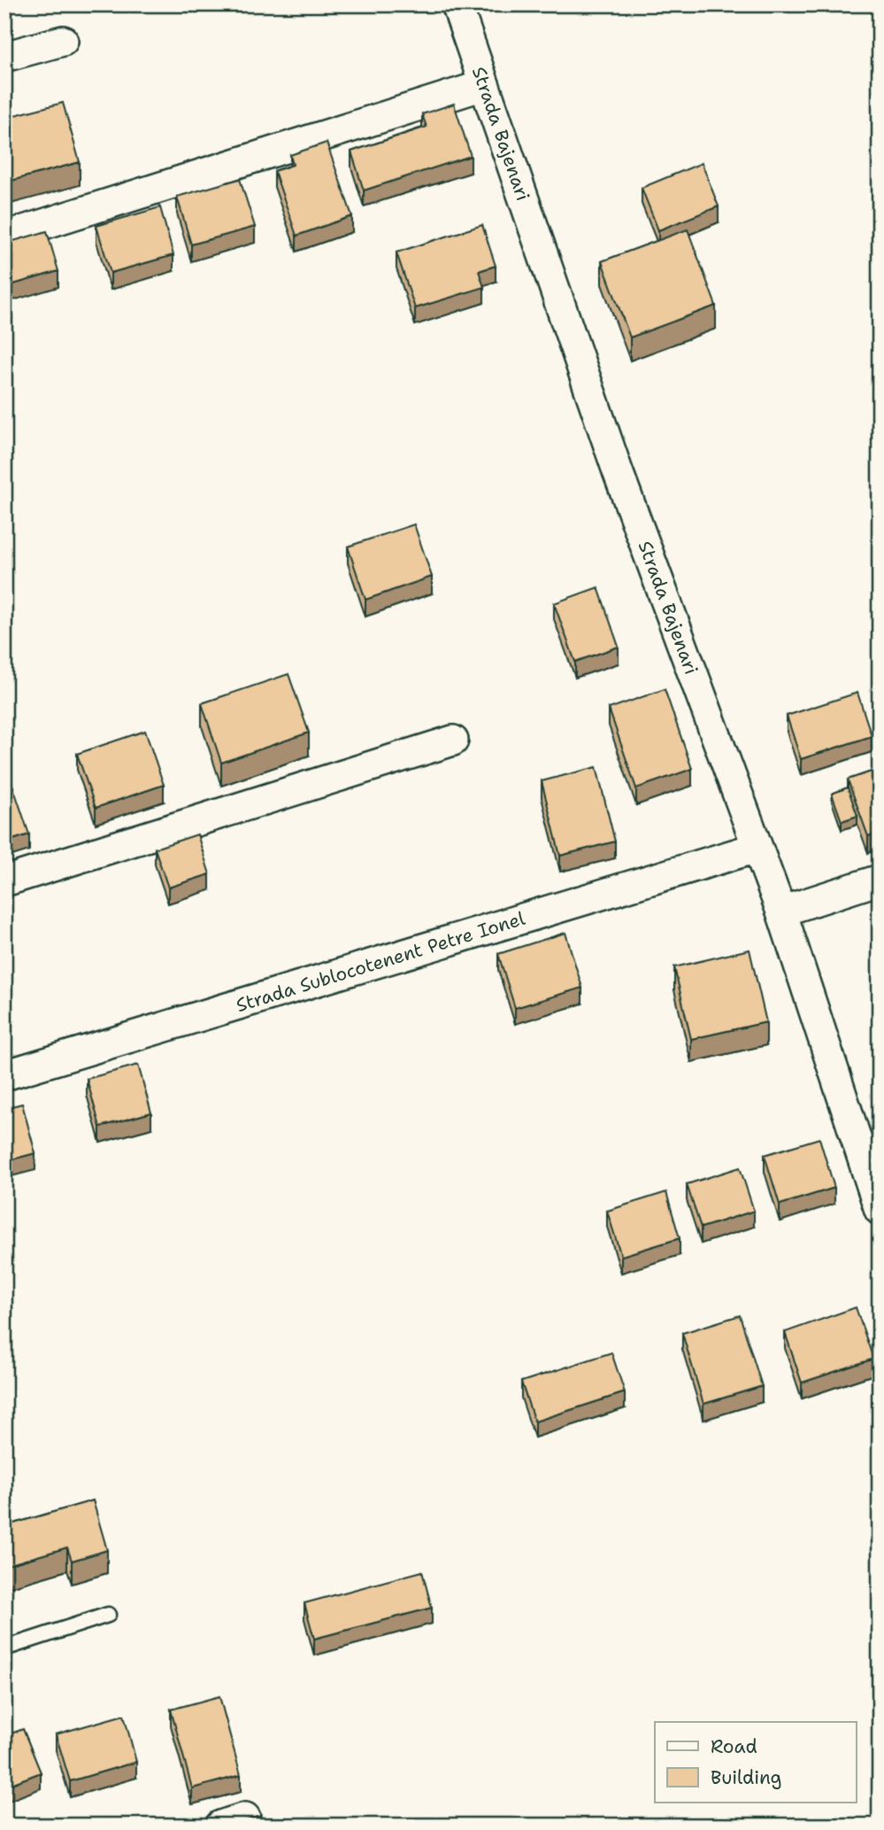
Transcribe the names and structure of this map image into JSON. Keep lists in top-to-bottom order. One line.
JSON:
{"streets":{"street":["Strada Bajenari","Strada Sublocotenent Petre Ionel"]},"crossings":[["Strada Bajenari","Strada Sublocotenent Petre Ionel"]],"legend":["Road","Building"]}
